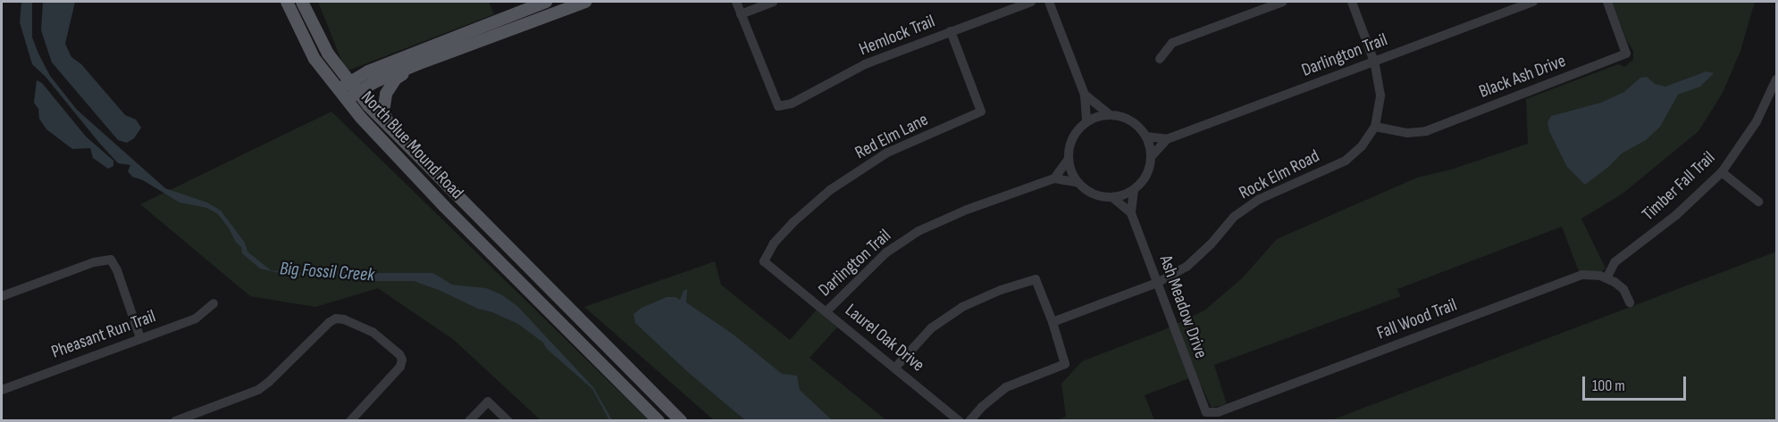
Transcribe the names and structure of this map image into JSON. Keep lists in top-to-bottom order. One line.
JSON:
{"streets":{"main road":["North Blue Mound Road"],"street":["Hemlock Trail","Darlington Trail","Black Ash Drive","Red Elm Lane","Rock Elm Road","Timber Fall Trail","Ash Meadow Drive","Fall Wood Trail","Pheasant Run Trail","Laurel Oak Drive"]},"crossings":[["Hemlock Trail","Red Elm Lane"],["Darlington Trail","Rock Elm Road"],["Darlington Trail","Ash Meadow Drive"],["Darlington Trail","Laurel Oak Drive"],["Black Ash Drive","Rock Elm Road"],["Red Elm Lane","Laurel Oak Drive"],["Rock Elm Road","Ash Meadow Drive"],["Timber Fall Trail","Fall Wood Trail"],["Ash Meadow Drive","Fall Wood Trail"]],"water":["Big Fossil Creek"],"scale_bar":"100 m"}
